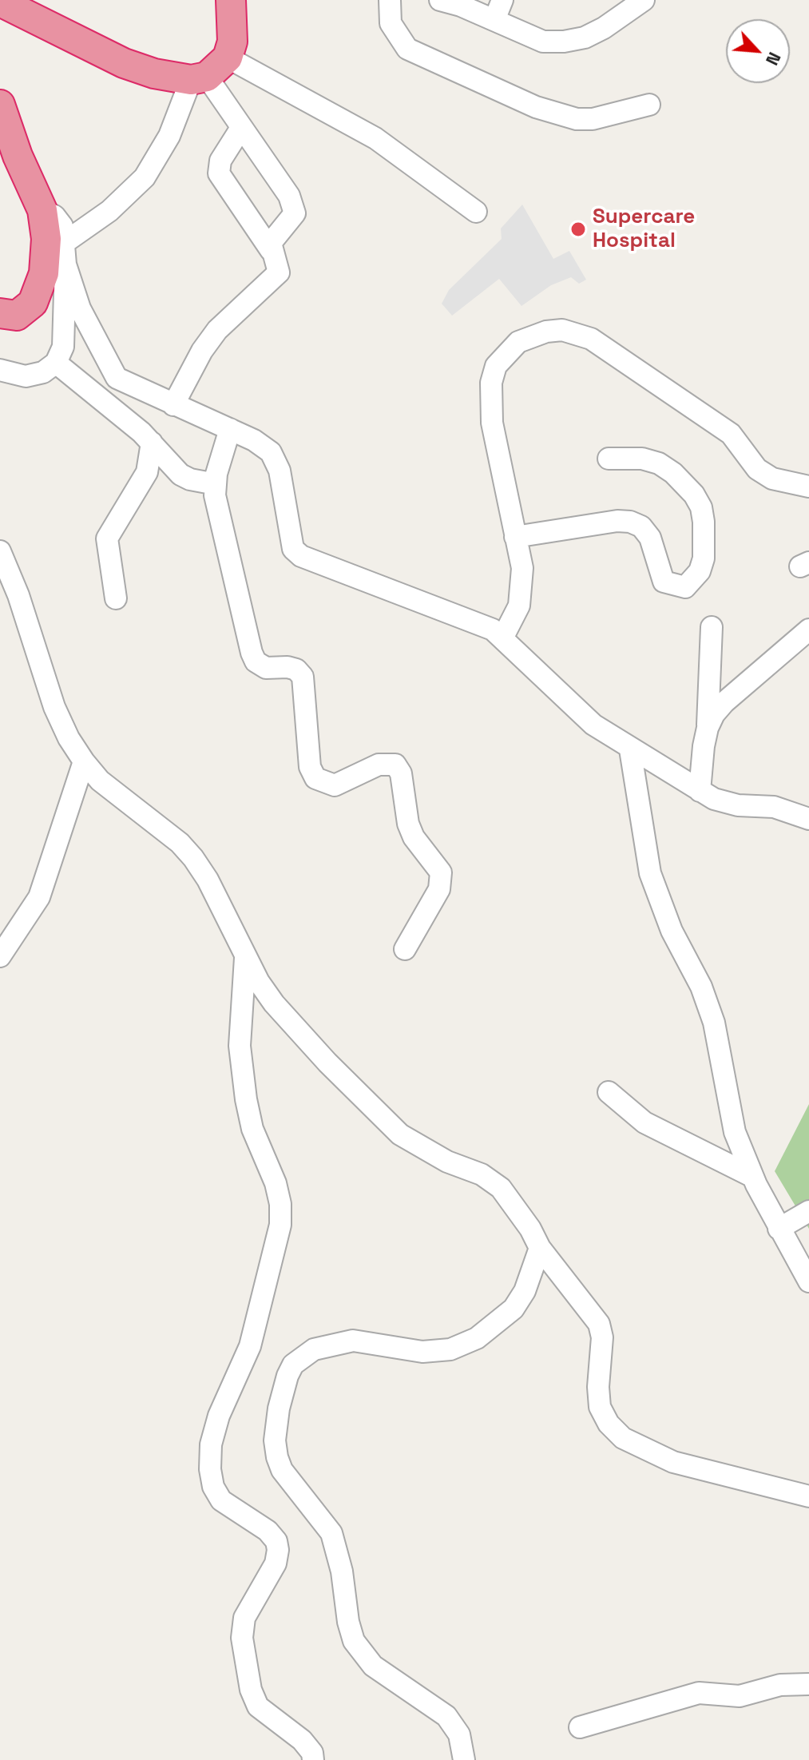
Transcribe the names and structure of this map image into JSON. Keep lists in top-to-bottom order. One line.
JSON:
{"places":["Supercare Hospital"],"north":"bottom right"}
